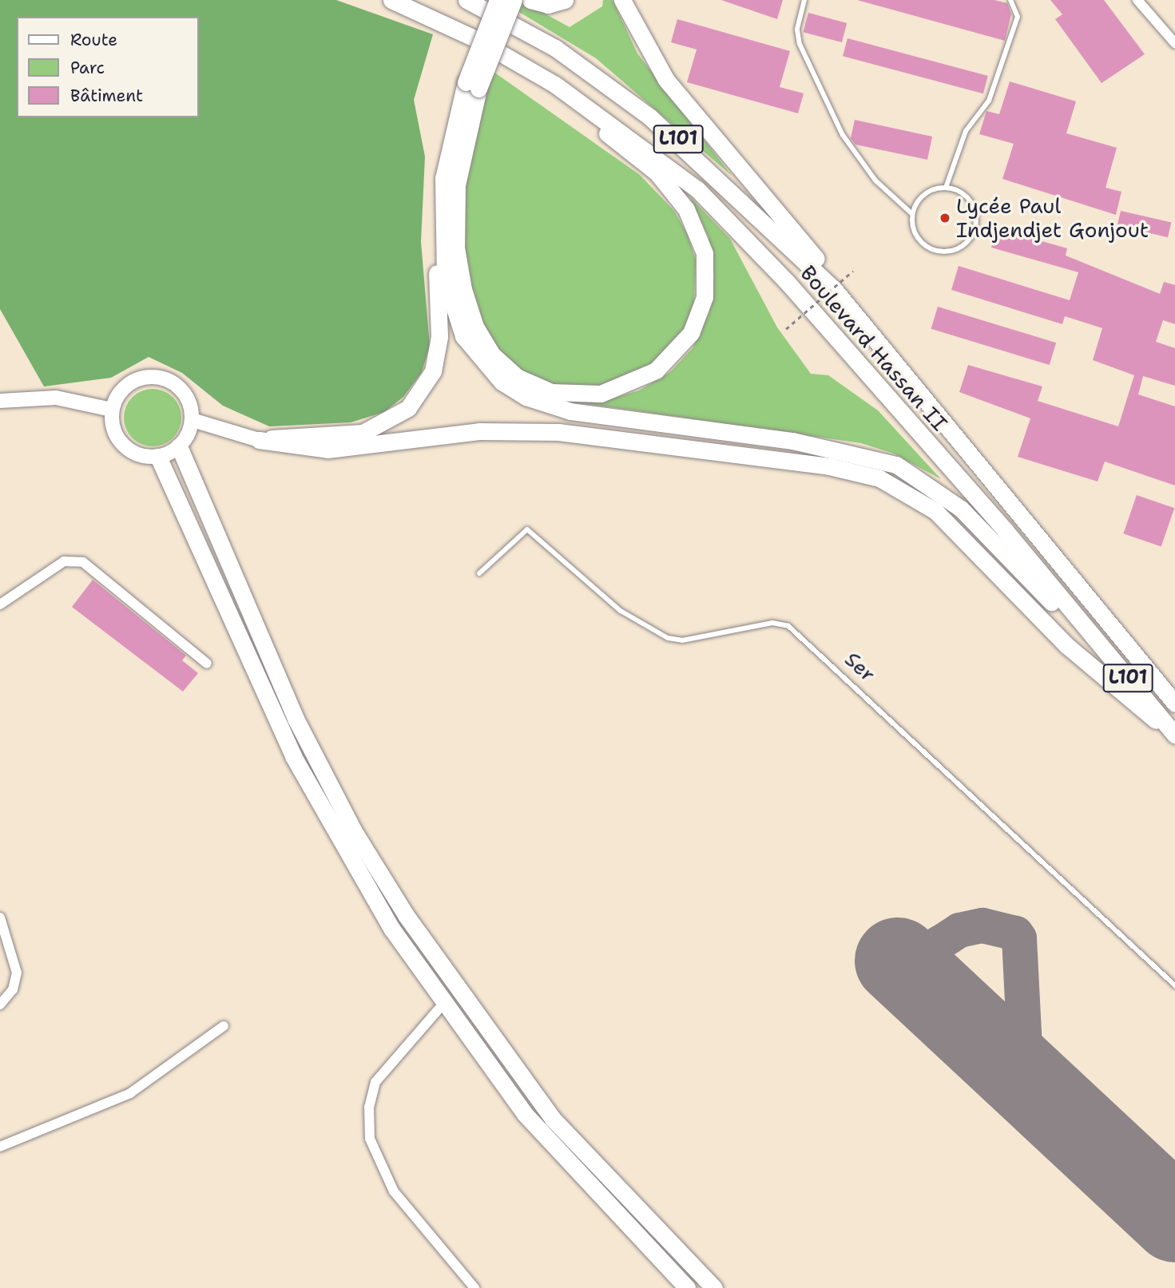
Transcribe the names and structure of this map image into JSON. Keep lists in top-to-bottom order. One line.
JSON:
{"streets":{"main road":["L101","Boulevard Hassan II"],"lane":["Ser"]},"places":["Lycée Paul Indjendjet Gonjout"],"legend":["Route","Parc","Bâtiment"]}
